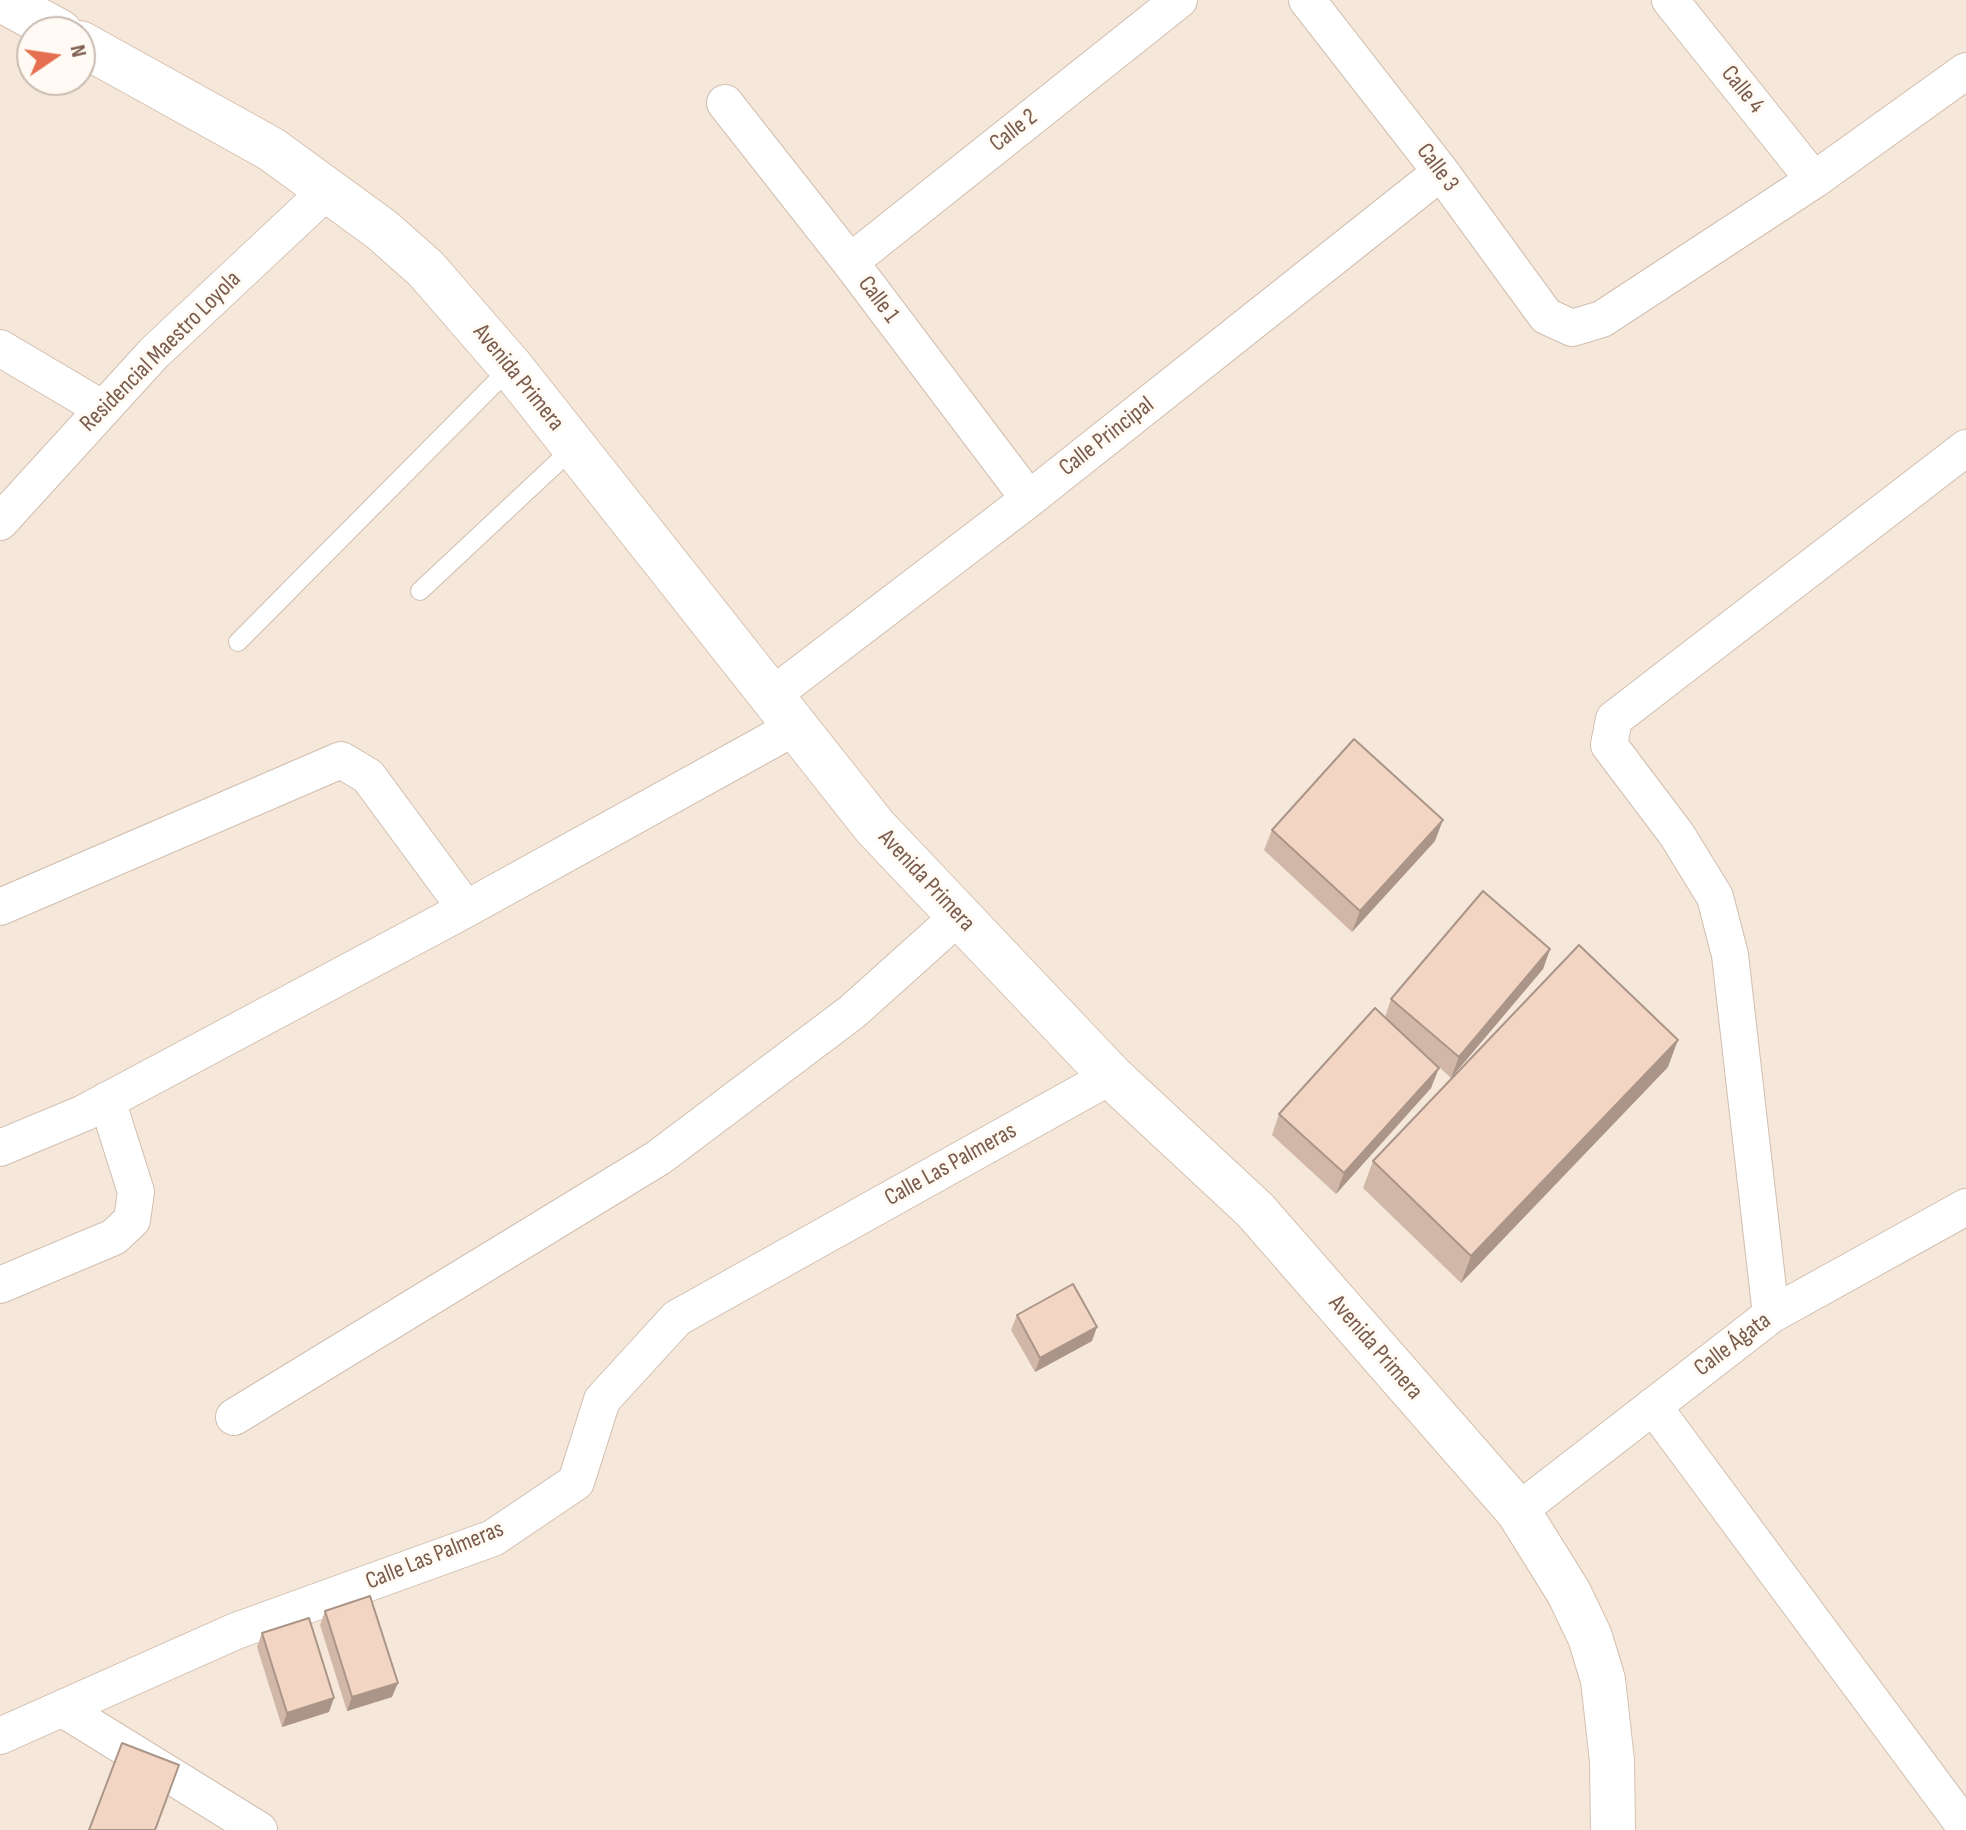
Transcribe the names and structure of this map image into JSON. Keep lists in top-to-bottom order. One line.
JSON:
{"streets":{"main road":["Avenida Primera"],"street":["Calle 4","Calle 2","Calle 3","Calle 1","Residencial Maestro Loyola","Calle Principal","Calle Las Palmeras","Calle Ágata"]},"crossings":[["Calle 4","Calle 3"],["Calle 2","Calle 1"],["Calle 3","Calle Principal"],["Calle 1","Calle Principal"],["Residencial Maestro Loyola","Avenida Primera"],["Avenida Primera","Calle Principal"],["Avenida Primera","Calle Las Palmeras"],["Avenida Primera","Calle Ágata"]],"north":"right"}
